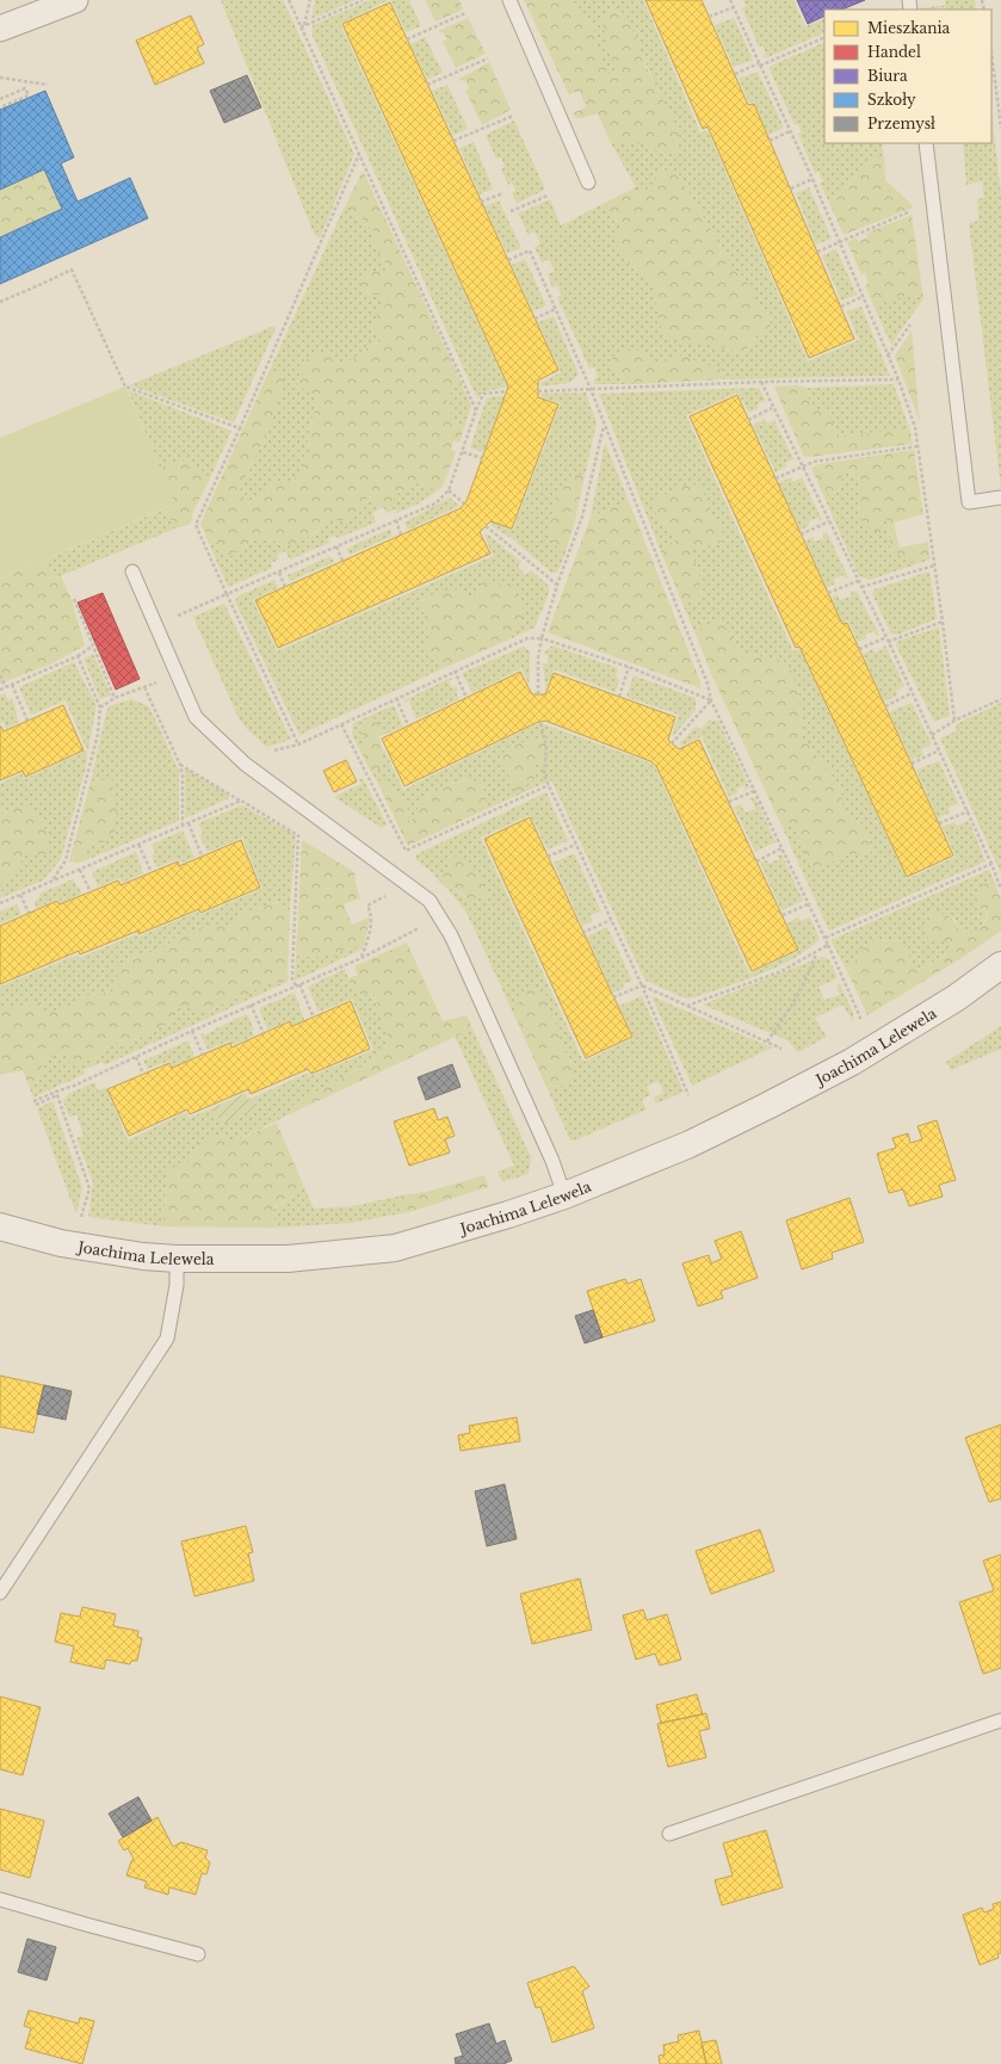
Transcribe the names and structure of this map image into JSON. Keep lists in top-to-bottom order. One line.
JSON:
{"streets":{"street":["Joachima Lelewela"]},"legend":["Mieszkania","Handel","Biura","Szkoły","Przemysł"]}
